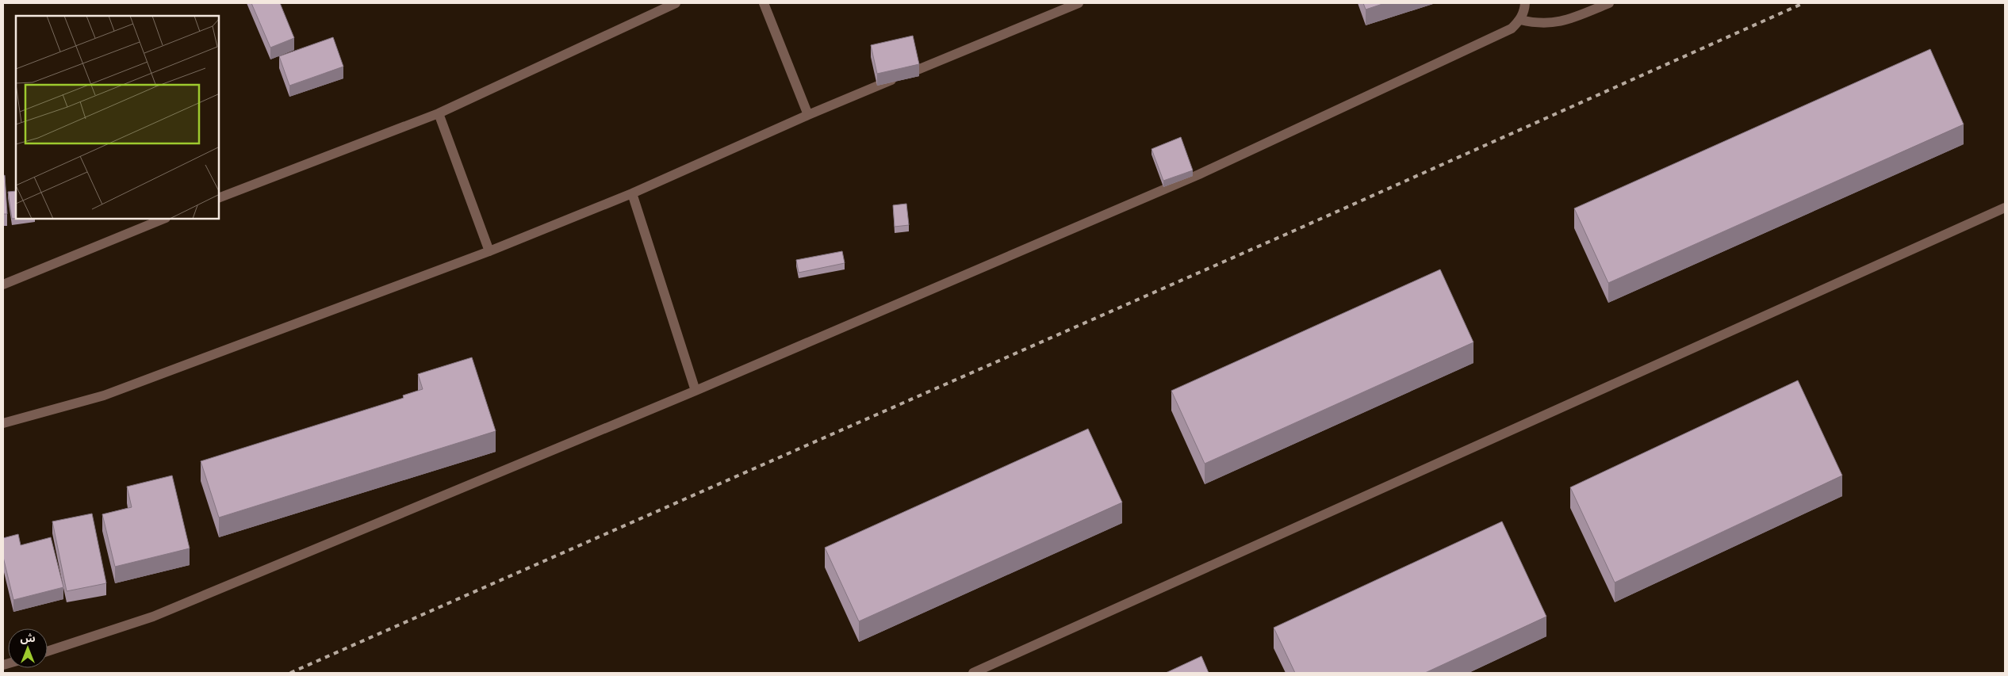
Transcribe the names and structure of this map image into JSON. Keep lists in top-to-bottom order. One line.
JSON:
{"north":"top"}
